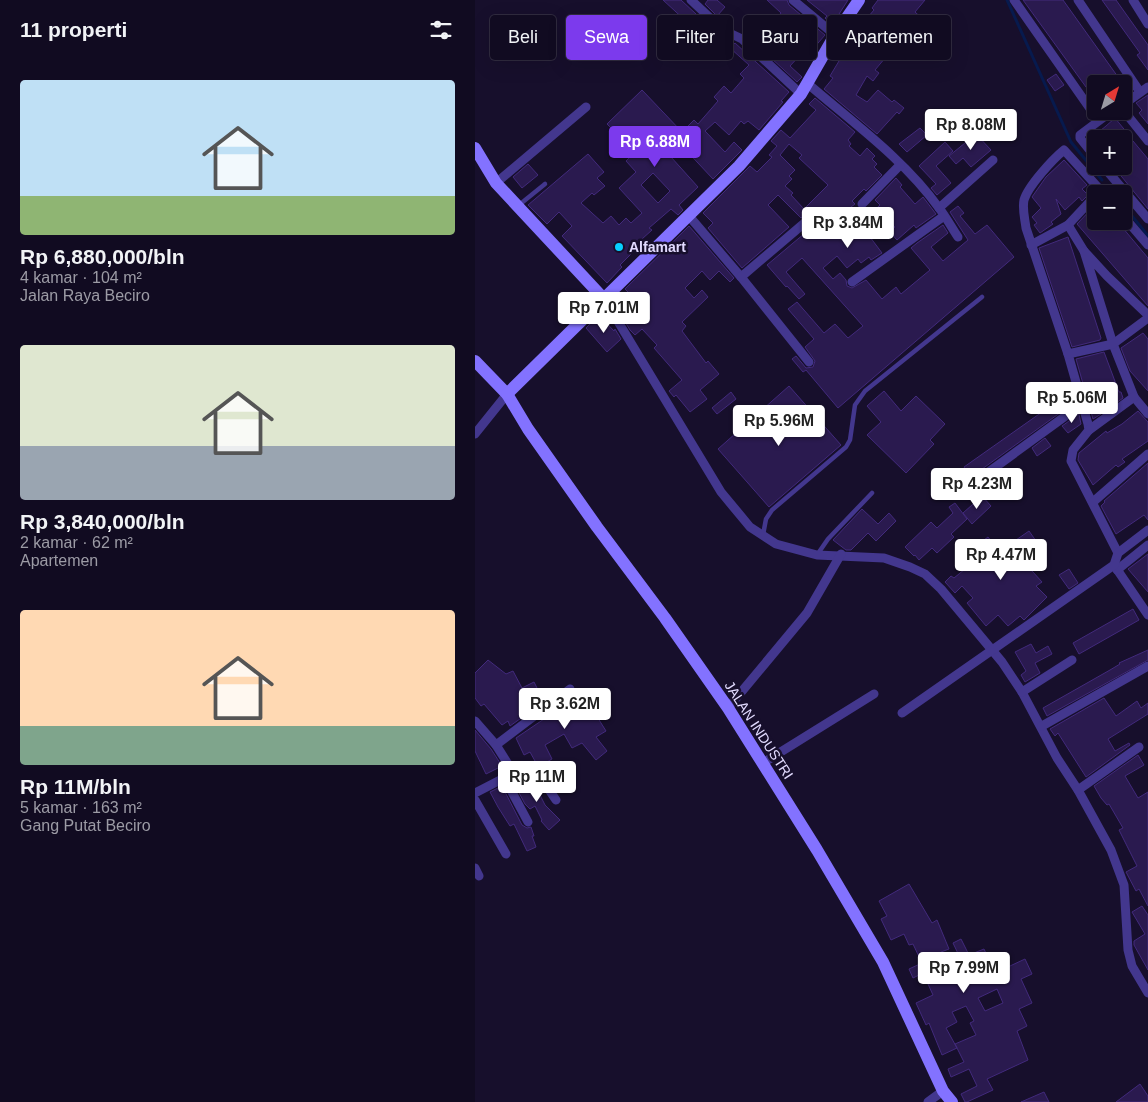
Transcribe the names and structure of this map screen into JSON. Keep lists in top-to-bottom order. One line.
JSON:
{"streets":{"street":["JALAN INDUSTRI"]},"places":["Alfamart"],"north":"top right","page":{"heading":"11 properti","chip":["Beli","Sewa","Filter","Baru","Apartemen"],"list":[{"name":"Rp 6,880,000/bln","note":"4 kamar · 104 m² · Jalan Raya Beciro"},{"name":"Rp 3,840,000/bln","note":"2 kamar · 62 m² · Apartemen"},{"name":"Rp 11M/bln","note":"5 kamar · 163 m² · Gang Putat Beciro"}],"map_buttons":["+","−"],"price":["Rp 8.08M","Rp 6.88M","Rp 3.84M","Rp 7.01M","Rp 5.06M","Rp 5.96M","Rp 4.23M","Rp 4.47M","Rp 3.62M","Rp 11M","Rp 7.99M"]}}
